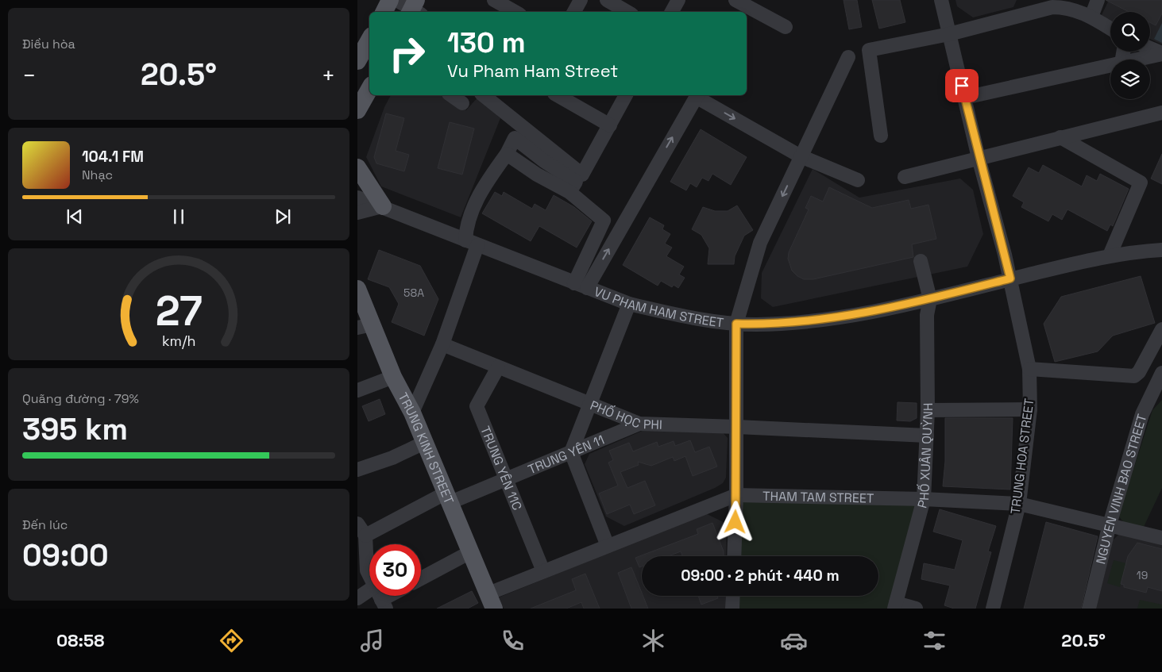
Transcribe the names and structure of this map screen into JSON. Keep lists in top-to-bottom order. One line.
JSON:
{"streets":{"main road":["TRUNG KINH STREET"],"street":["VU PHAM HAM STREET","PHỐ HỌC PHI","TRUNG YÊN 11","PHỐ XUÂN QUỲNH","TRUNG HOA STREET","TRUNG YÊN 11C","NGUYEN VINH BAO STREET","THAM TAM STREET"]},"crossings":[["VU PHAM HAM STREET","PHỐ XUÂN QUỲNH"],["VU PHAM HAM STREET","TRUNG HOA STREET"],["PHỐ HỌC PHI","TRUNG YÊN 11"],["PHỐ HỌC PHI","PHỐ XUÂN QUỲNH"],["PHỐ HỌC PHI","TRUNG YÊN 11C"],["TRUNG KINH STREET","TRUNG YÊN 11"],["TRUNG KINH STREET","THAM TAM STREET"],["TRUNG YÊN 11","TRUNG YÊN 11C"],["PHỐ XUÂN QUỲNH","THAM TAM STREET"],["TRUNG HOA STREET","THAM TAM STREET"],["TRUNG YÊN 11C","THAM TAM STREET"],["NGUYEN VINH BAO STREET","THAM TAM STREET"]],"house_numbers":["58A","19"],"page":{"tile":["Điều hòa",["Quãng đường · 79%","395 km"],["Đến lúc","09:00"]],"turn":["130 m","Vu Pham Ham Street"],"heat":["−","20.5°","+"],"song":["104.1 FM","Nhạc"],"limit":"30","trip":"09:00 · 2 phút · 440 m","tabs":["08:58","20.5°"],"gauge":["27","km/h"]}}
